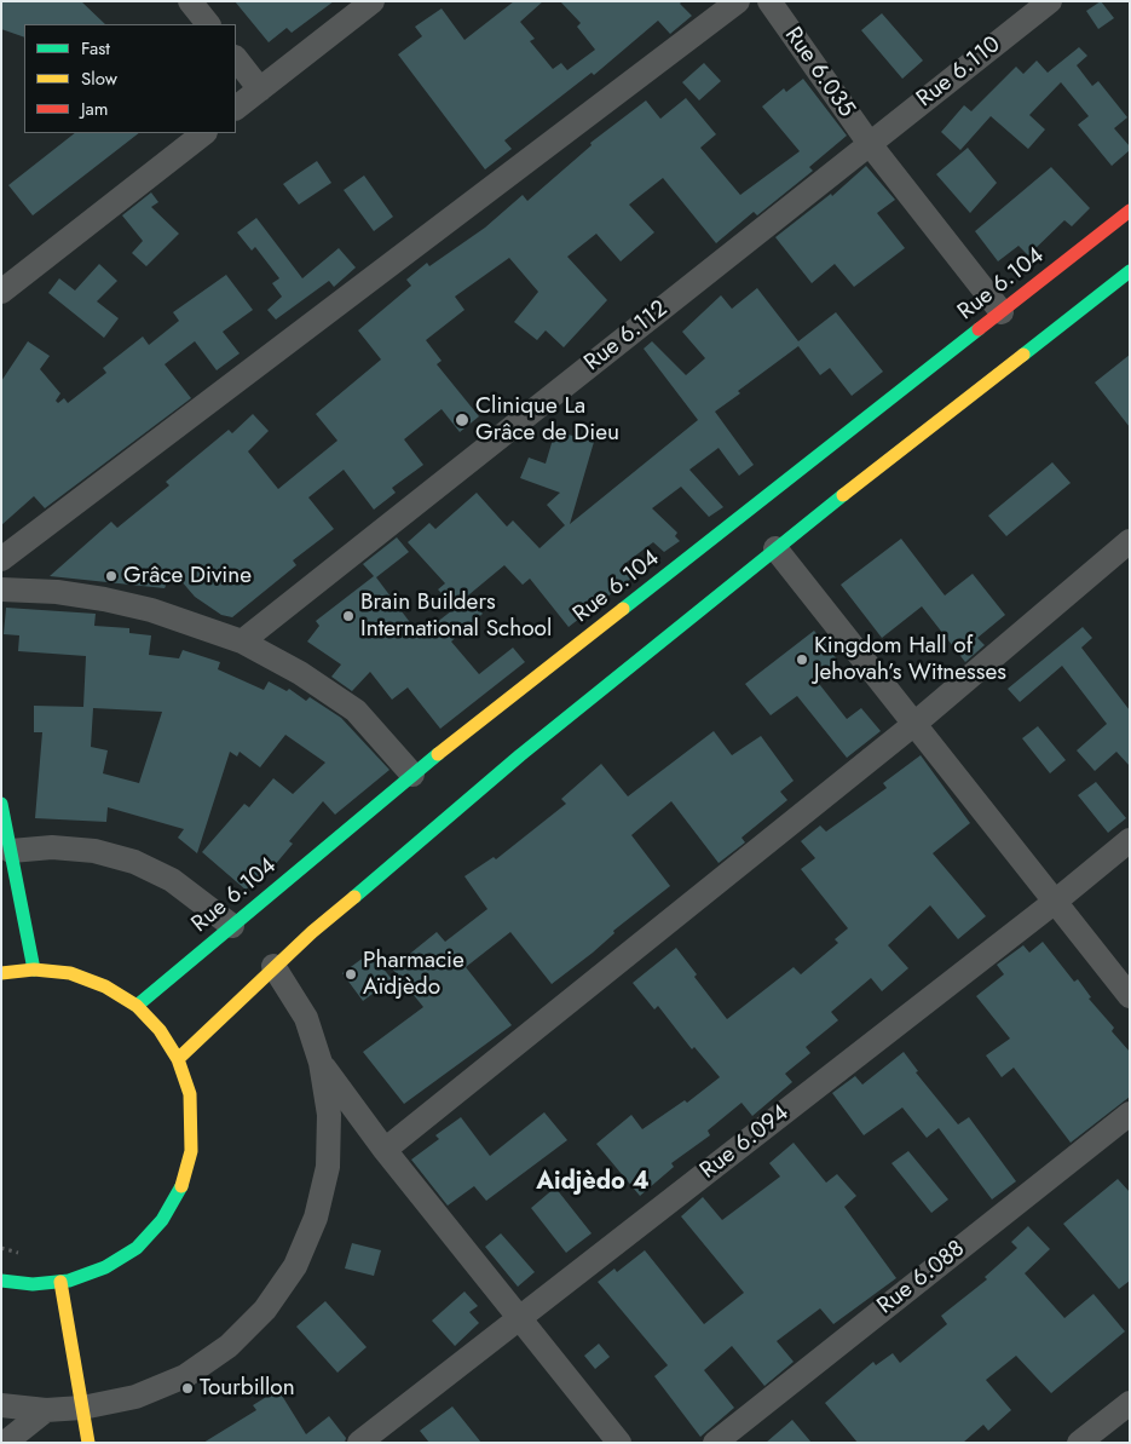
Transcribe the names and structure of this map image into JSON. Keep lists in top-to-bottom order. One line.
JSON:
{"streets":{"street":["Rue 6.035","Rue 6.110","Rue 6.104","Rue 6.112","Rue 6.094","Rue 6.088"]},"crossings":[["Rue 6.035","Rue 6.110"],["Rue 6.035","Rue 6.104"],["Rue 6.035","Rue 6.112"],["Rue 6.110","Rue 6.112"]],"districts":["Aidjèdo 4"],"places":["Clinique La Grâce de Dieu","Grâce Divine","Brain Builders International School","Kingdom Hall of Jehovah’s Witnesses","Pharmacie Aïdjèdo","Tourbillon"],"legend":["Fast","Slow","Jam"]}
